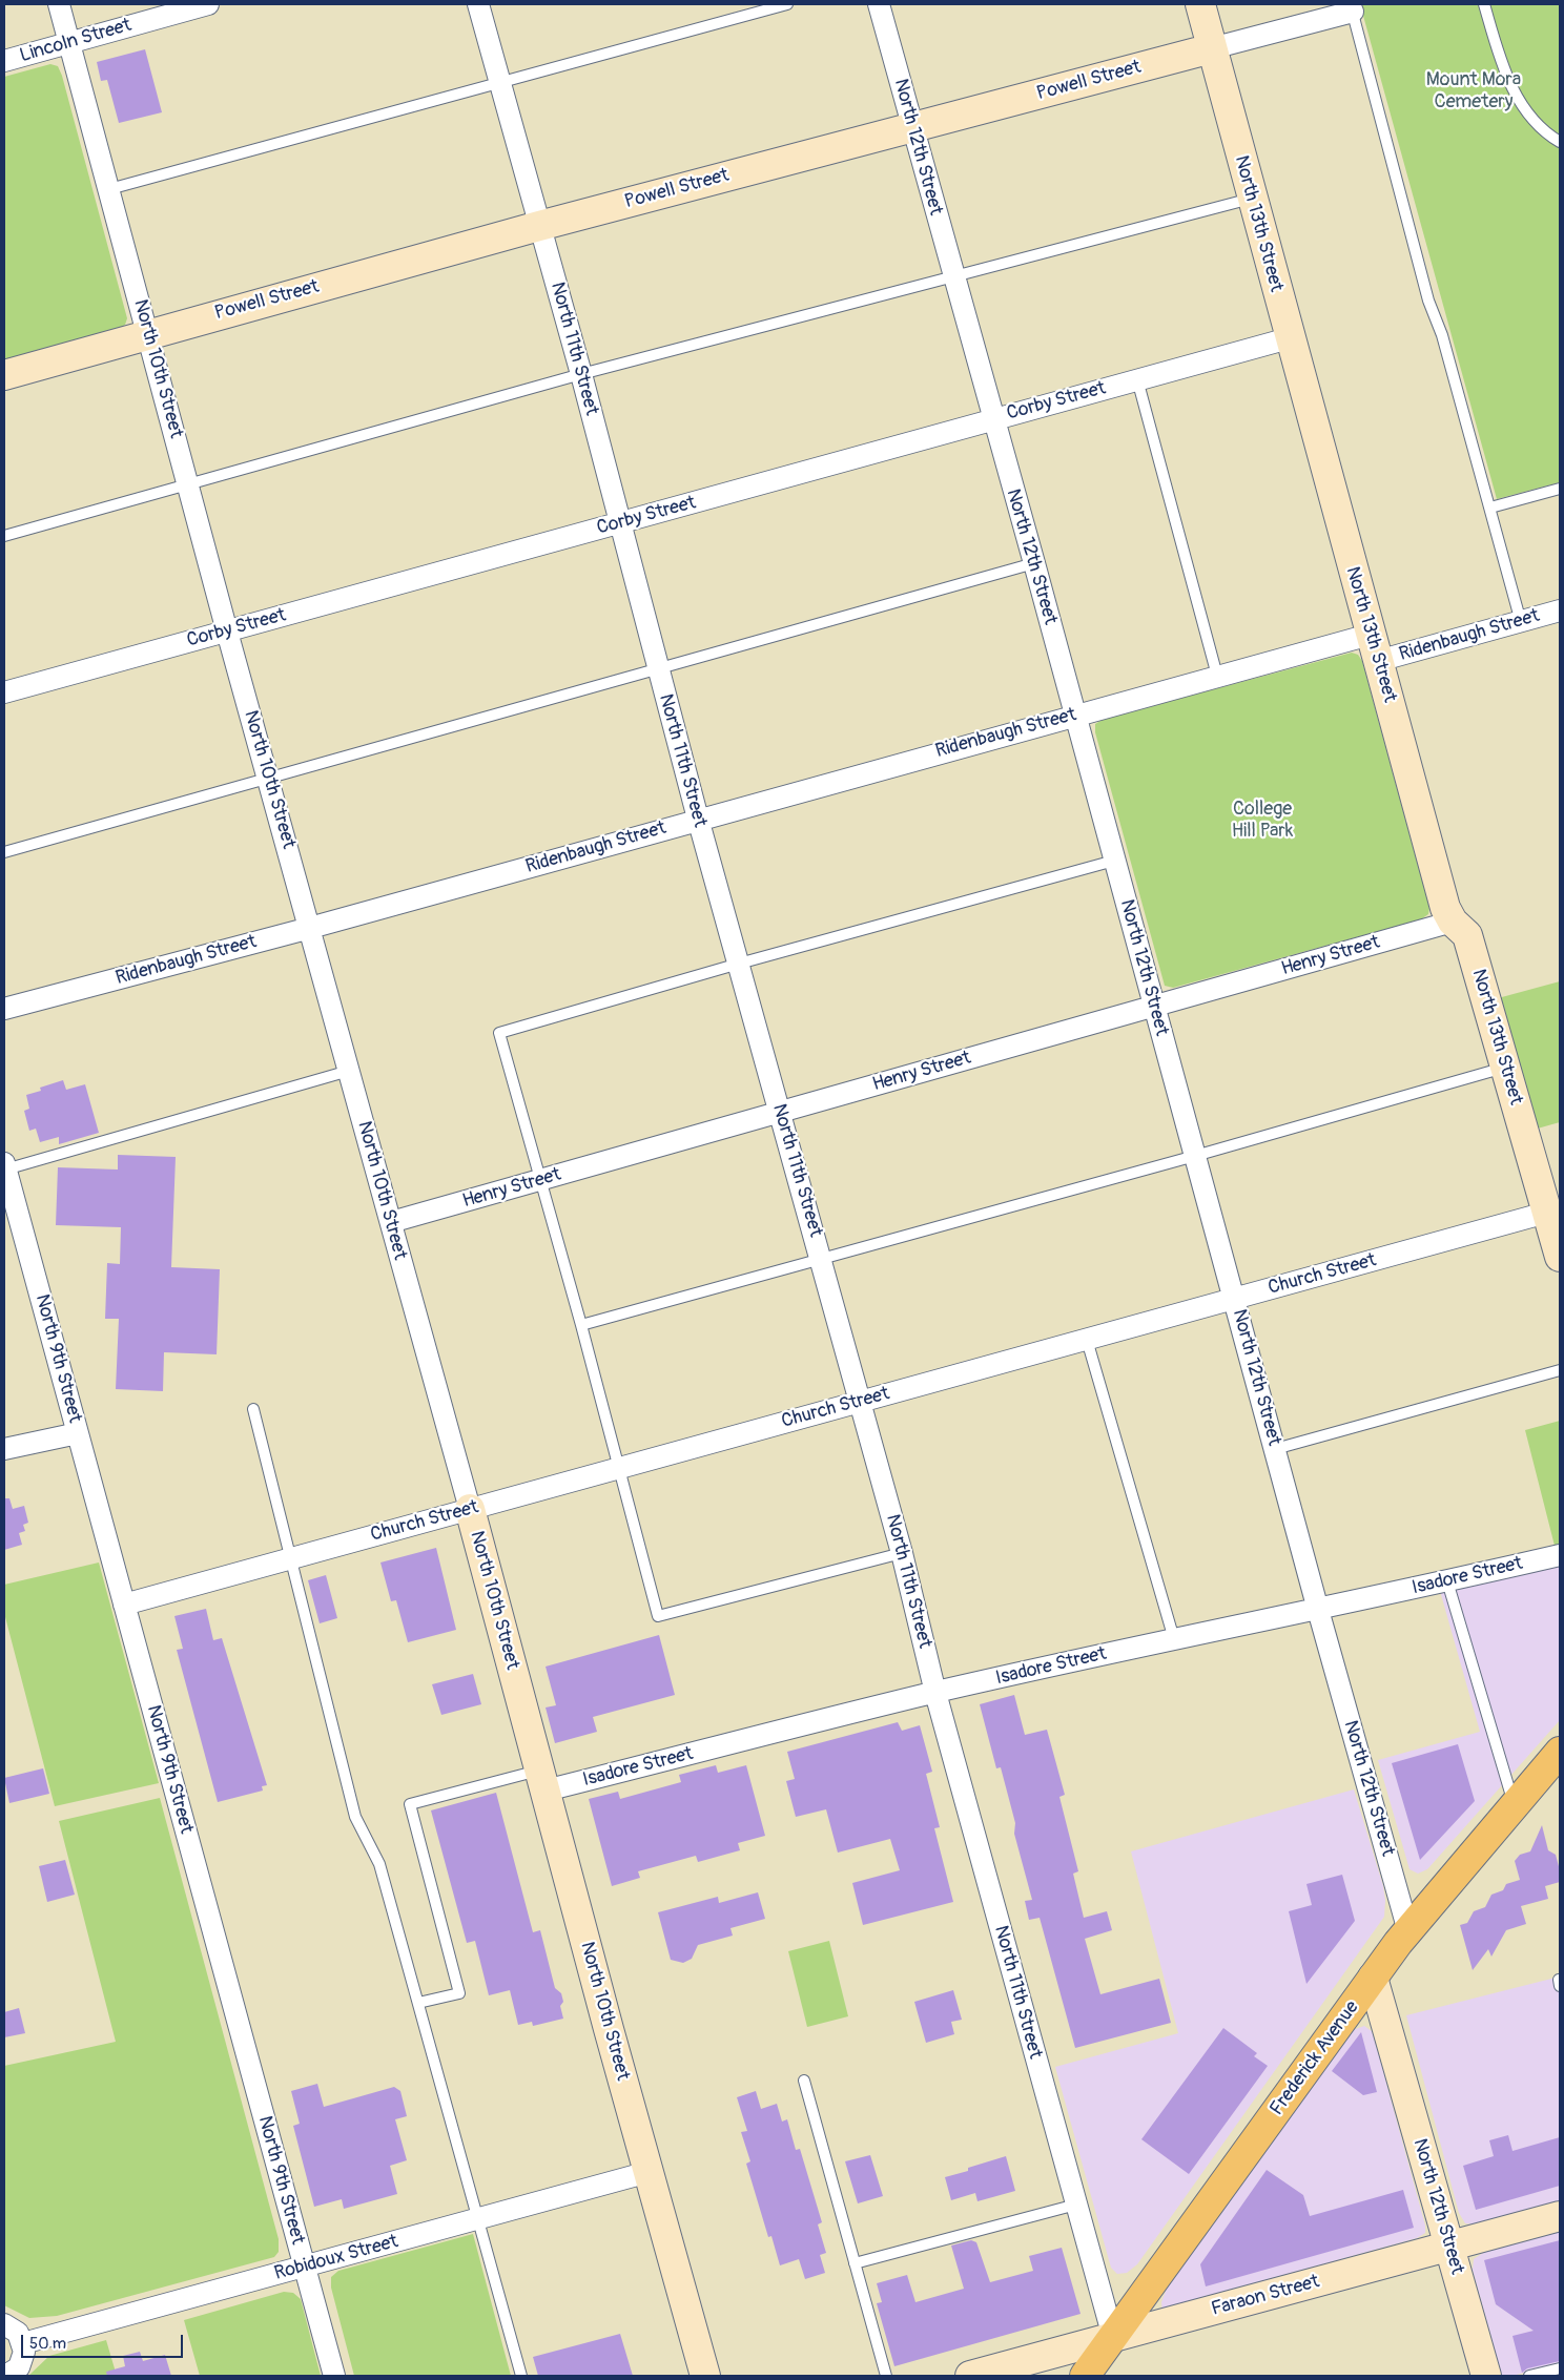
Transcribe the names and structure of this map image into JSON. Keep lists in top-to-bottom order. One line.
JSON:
{"streets":{"main road":["Frederick Avenue"],"street":["Lincoln Street","Powell Street","North 12th Street","North 13th Street","North 11th Street","North 10th Street","Corby Street","Ridenbaugh Street","Henry Street","Church Street","North 9th Street","Isadore Street","Robidoux Street","Faraon Street"]},"crossings":[["Lincoln Street","North 10th Street"],["Powell Street","North 12th Street"],["Powell Street","North 13th Street"],["Powell Street","North 11th Street"],["Powell Street","North 10th Street"],["North 12th Street","Corby Street"],["North 12th Street","Ridenbaugh Street"],["North 12th Street","Henry Street"],["North 12th Street","Church Street"],["North 12th Street","Isadore Street"],["North 12th Street","Frederick Avenue"],["North 12th Street","Faraon Street"],["North 13th Street","Corby Street"],["North 13th Street","Ridenbaugh Street"],["North 13th Street","Henry Street"],["North 13th Street","Church Street"],["North 11th Street","Corby Street"],["North 11th Street","Ridenbaugh Street"],["North 11th Street","Henry Street"],["North 11th Street","Church Street"],["North 11th Street","Isadore Street"],["North 11th Street","Frederick Avenue"],["North 11th Street","Faraon Street"],["North 10th Street","Corby Street"],["North 10th Street","Ridenbaugh Street"],["North 10th Street","Henry Street"],["North 10th Street","Church Street"],["North 10th Street","Isadore Street"],["North 10th Street","Robidoux Street"],["Church Street","North 9th Street"],["North 9th Street","Robidoux Street"],["Frederick Avenue","Faraon Street"]],"parks":["Mount Mora Cemetery","College Hill Park"],"scale_bar":"50 m"}
